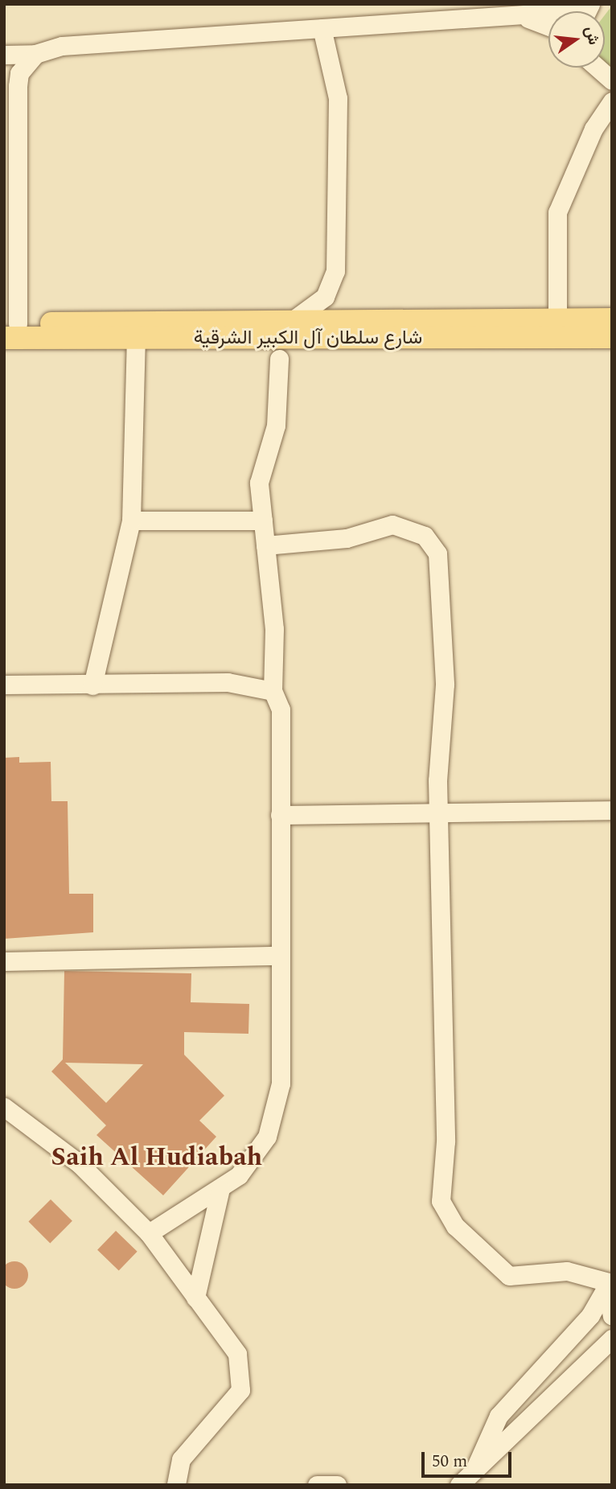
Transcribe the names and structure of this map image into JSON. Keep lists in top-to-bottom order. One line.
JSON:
{"streets":{"main road":["شارع سلطان آل الكبير الشرقية"]},"districts":["Saih Al Hudiabah"],"scale_bar":"50 m","north":"right"}
